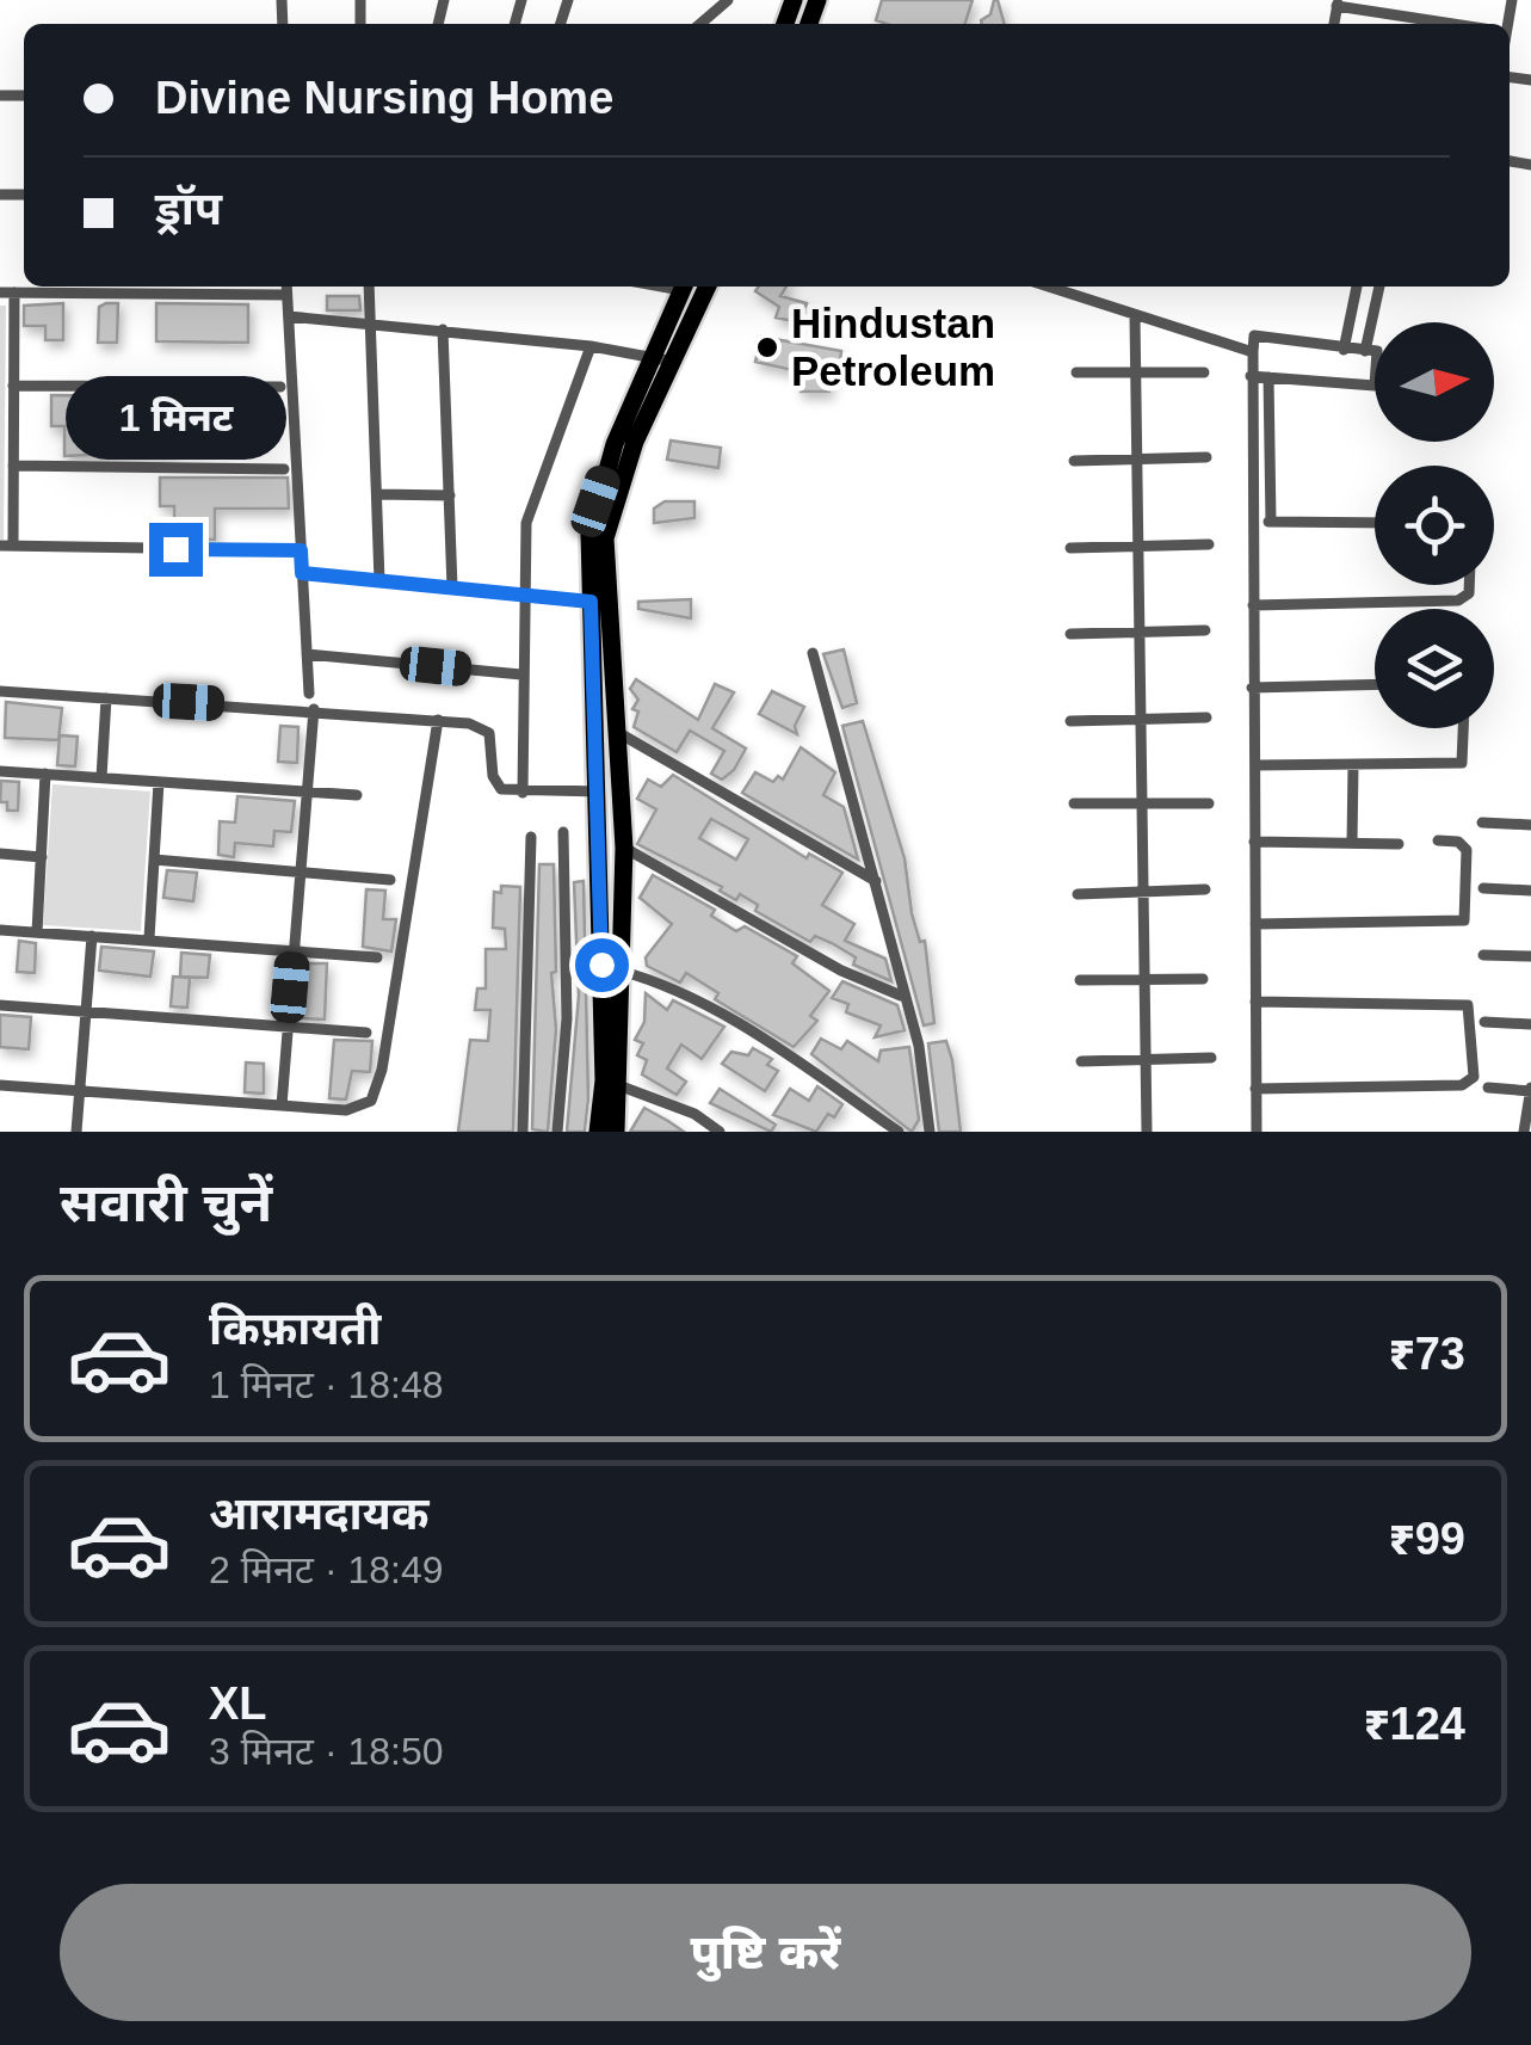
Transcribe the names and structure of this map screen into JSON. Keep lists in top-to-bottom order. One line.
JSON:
{"places":["Hindustan Petroleum"],"north":"right","page":{"banner":["Divine Nursing Home","ड्रॉप"],"bubble":"1 मिनट","heading":"सवारी चुनें","list":[{"name":"किफ़ायती","note":"1 मिनट · 18:48","value":"₹73"},{"name":"आरामदायक","note":"2 मिनट · 18:49","value":"₹99"},{"name":"XL","note":"3 मिनट · 18:50","value":"₹124"}],"buttons":"पुष्टि करें"}}
